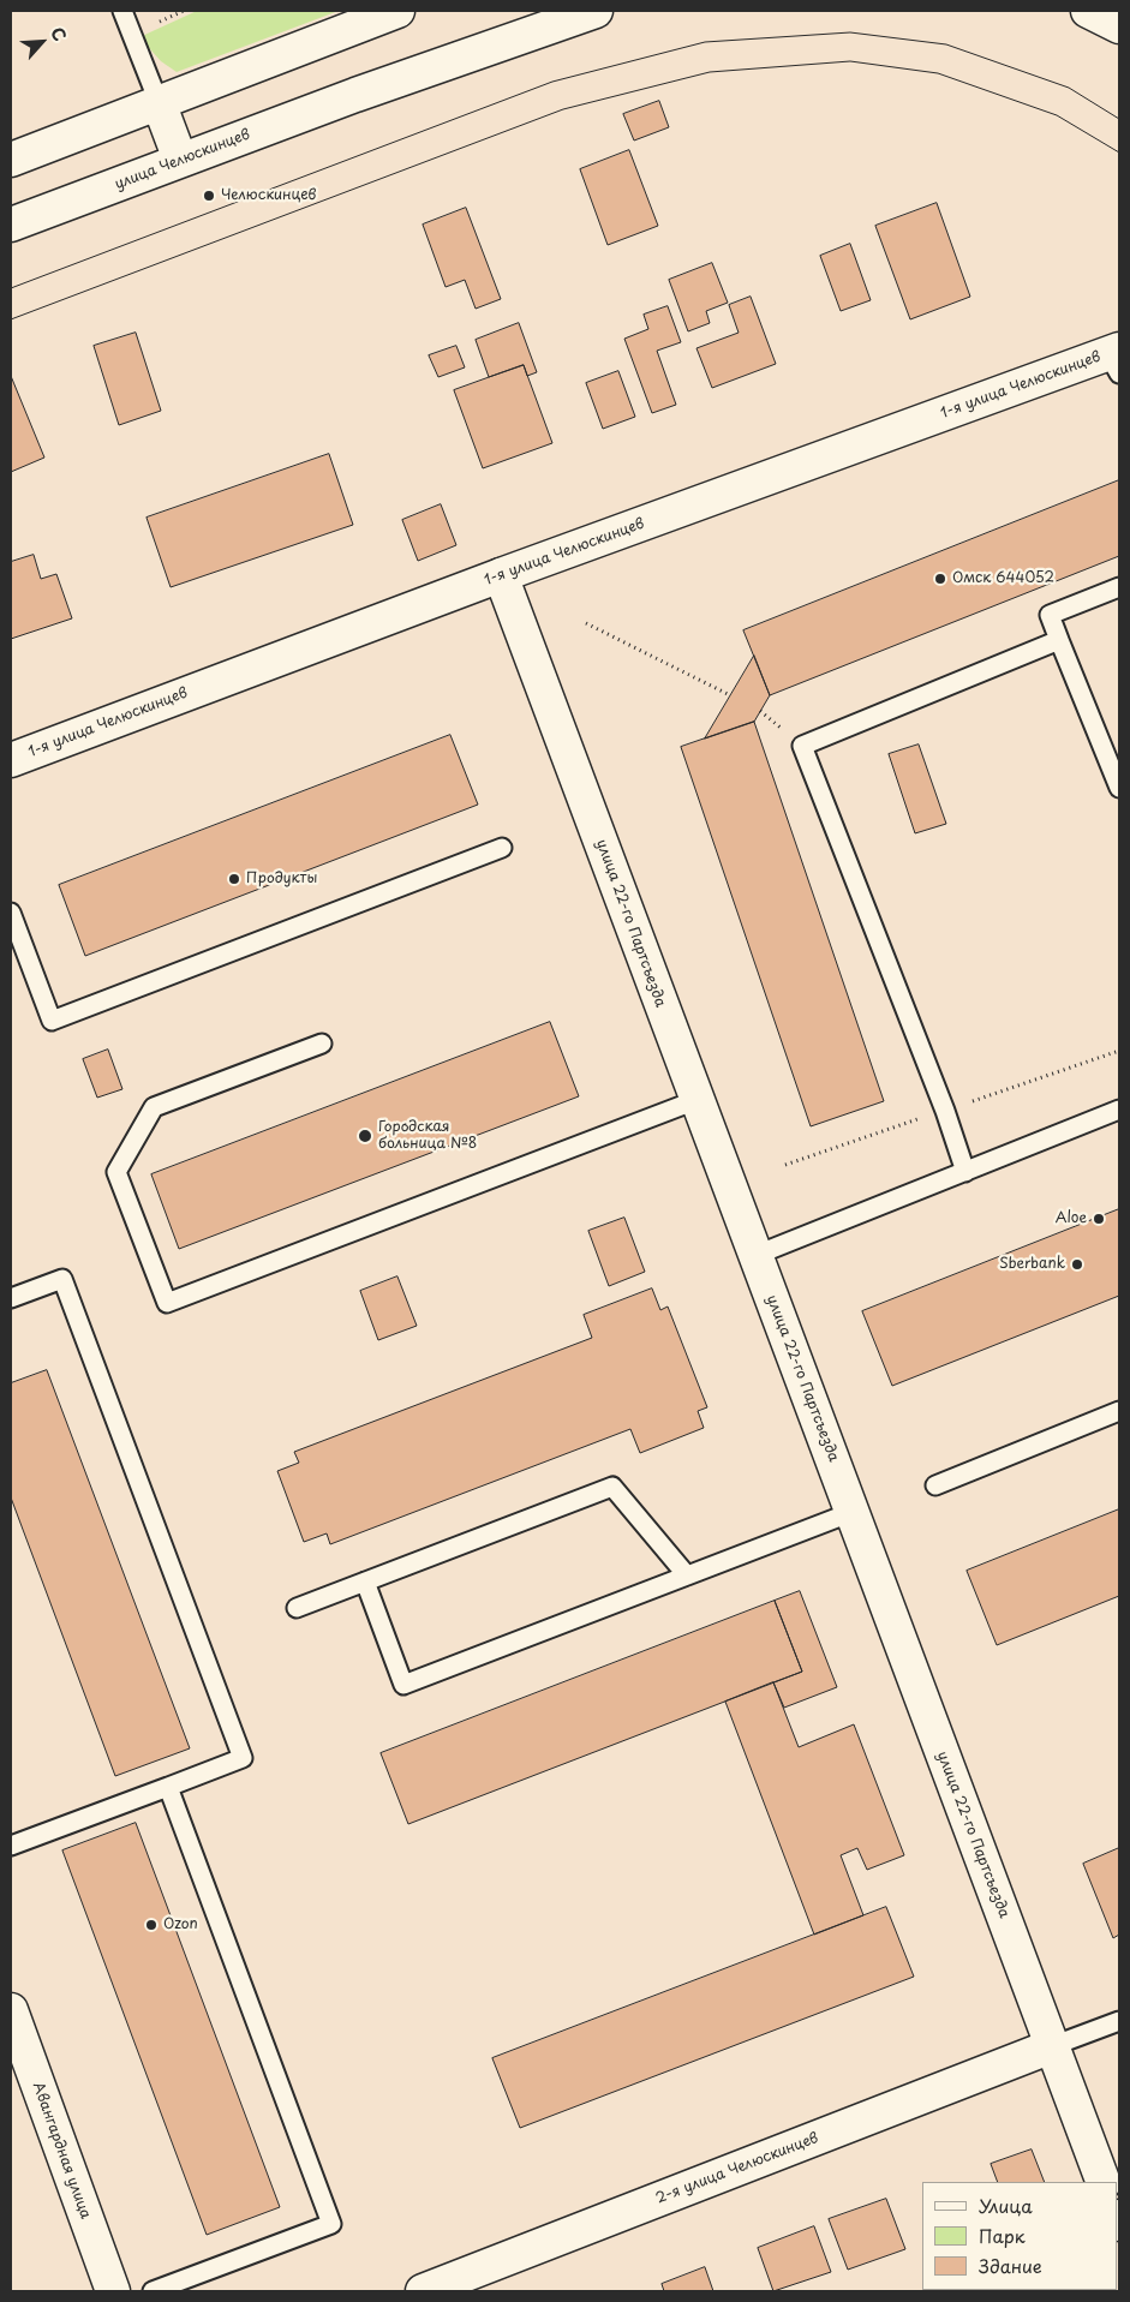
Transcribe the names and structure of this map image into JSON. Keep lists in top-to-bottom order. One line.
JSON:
{"streets":{"street":["улица Челюскинцев","1-я улица Челюскинцев","улица 22-го Партсъезда","Авангардная улица","2-я улица Челюскинцев"]},"crossings":[["1-я улица Челюскинцев","улица 22-го Партсъезда"],["улица 22-го Партсъезда","2-я улица Челюскинцев"]],"places":["Челюскинцев","Омск 644052","Продукты","Городская больница №8","Aloe","Sberbank","Ozon"],"legend":["Улица","Парк","Здание"],"north":"top right"}
